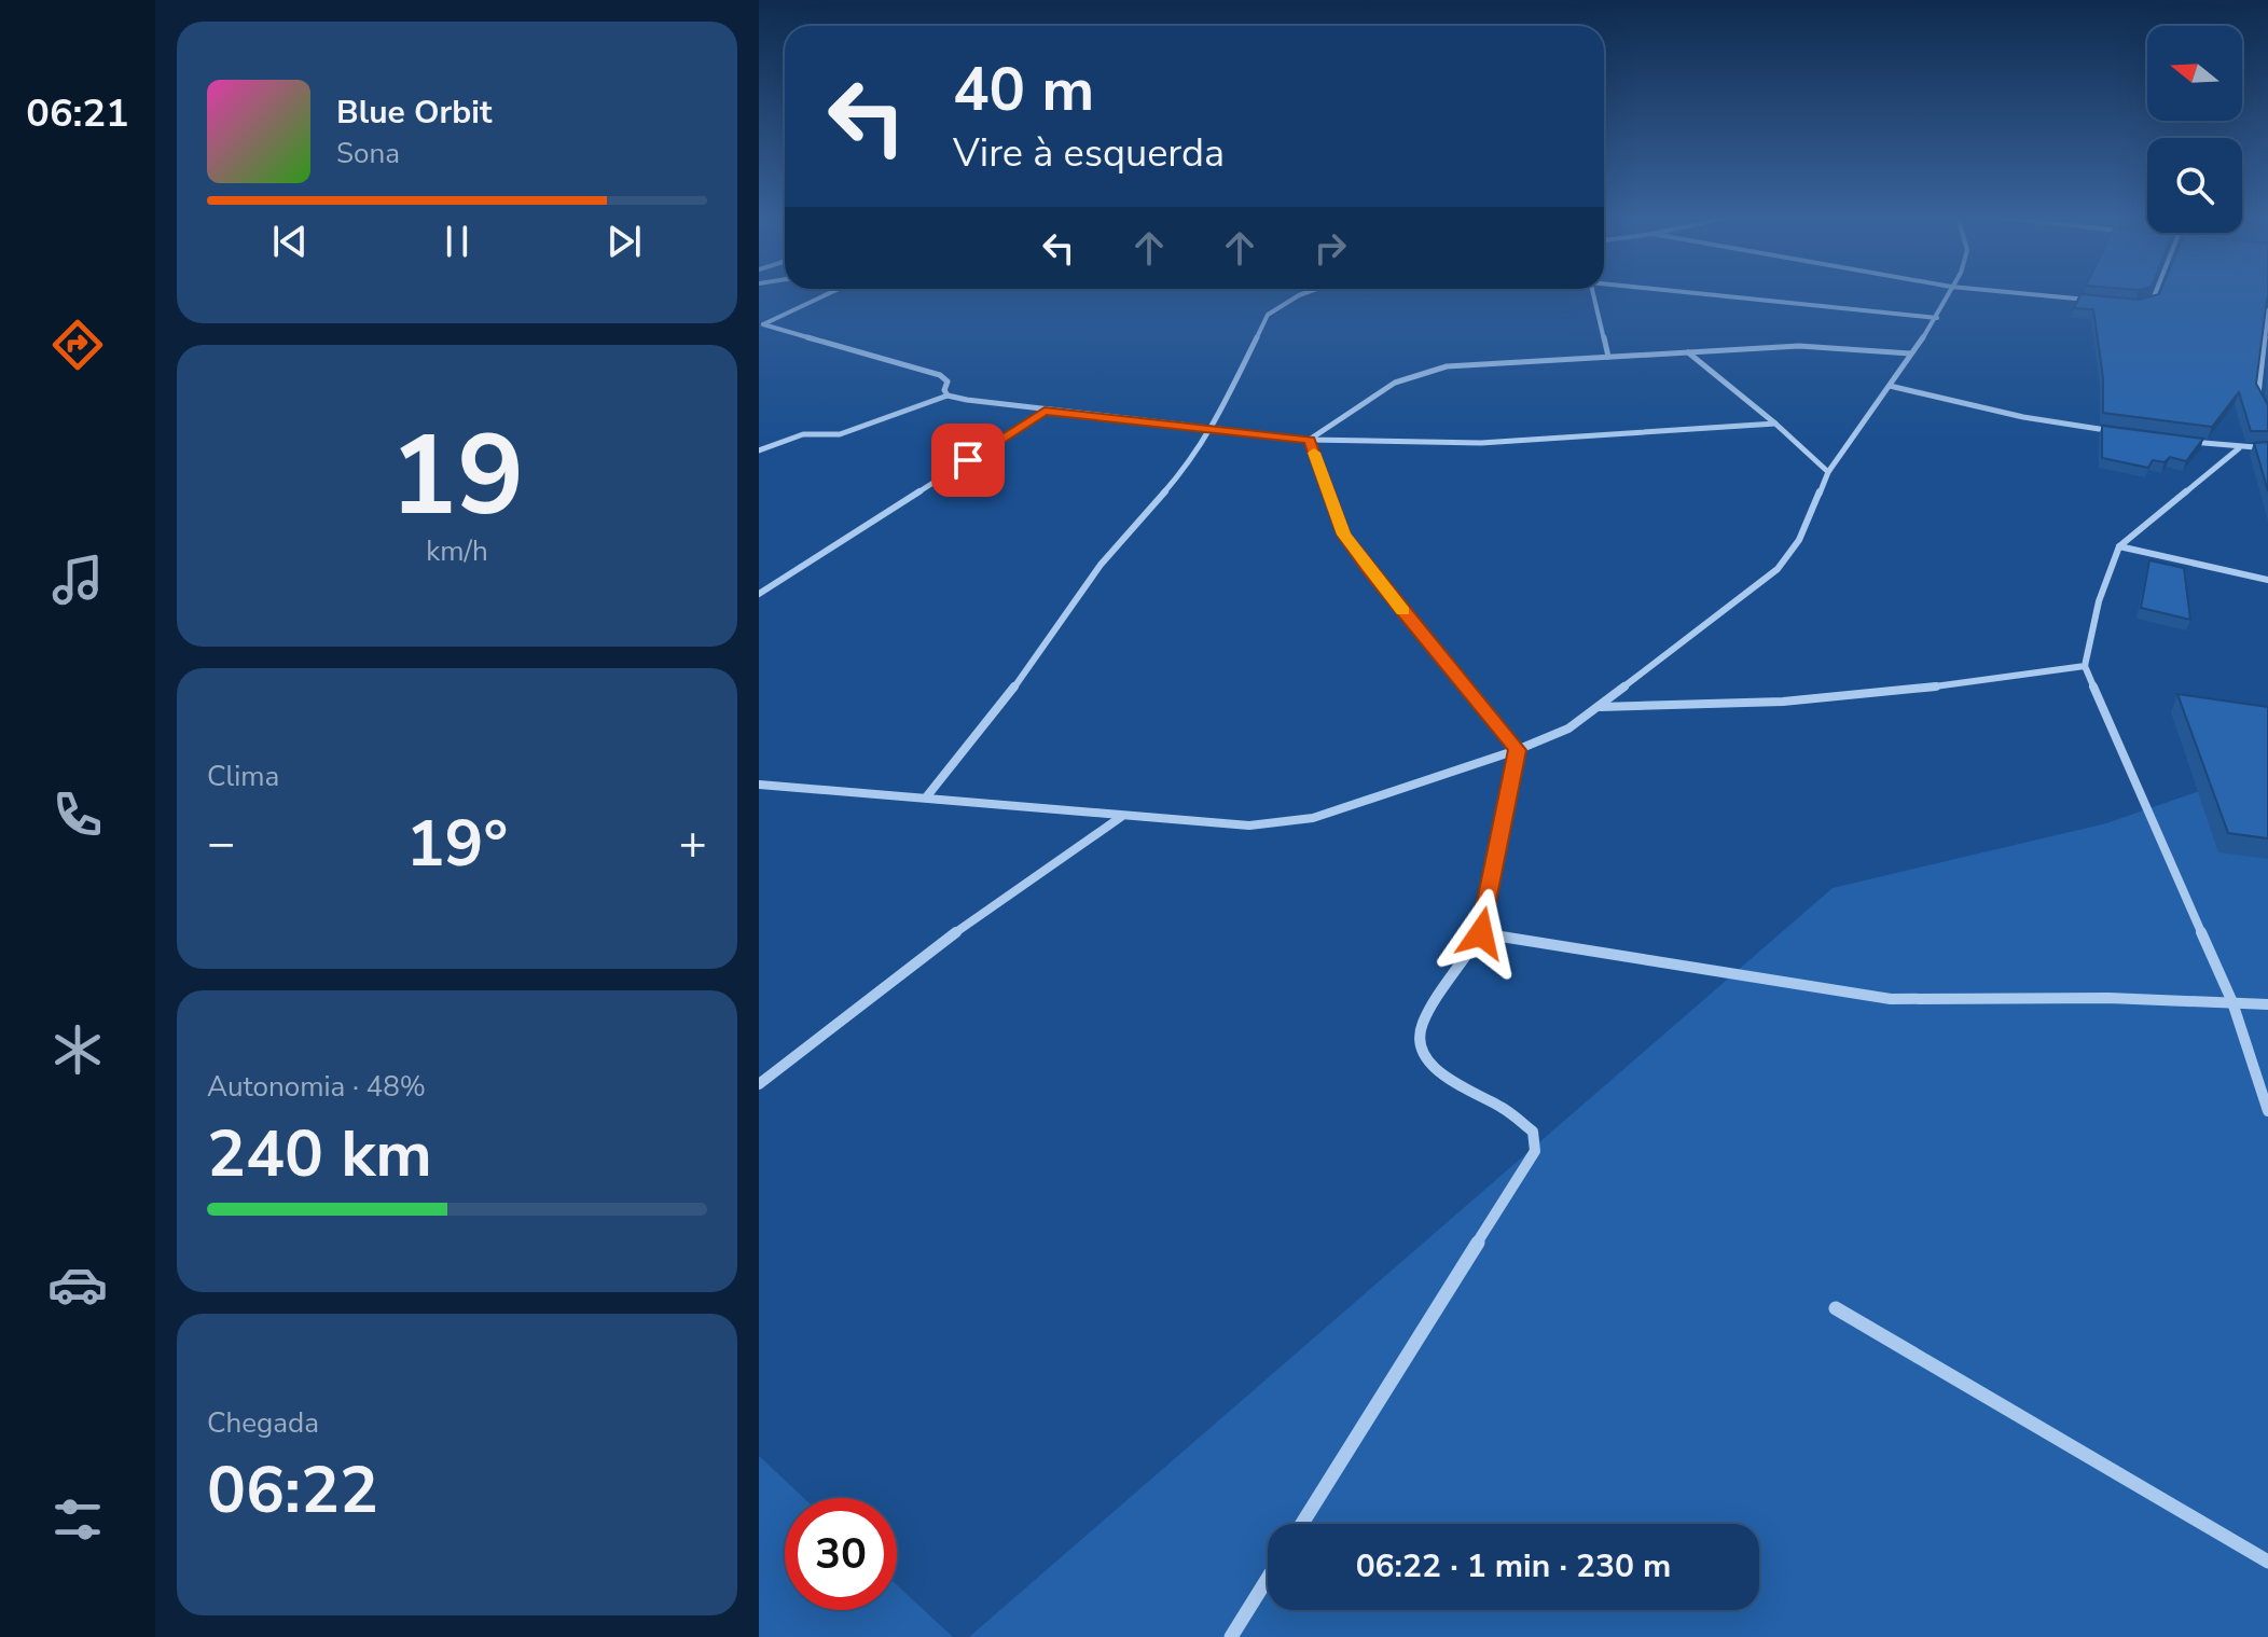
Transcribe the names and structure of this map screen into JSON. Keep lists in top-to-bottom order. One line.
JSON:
{"north":"left","page":{"tabs":"06:21","turn":["40 m","Vire à esquerda"],"song":["Blue Orbit","Sona"],"tile":[["19","km/h"],"Clima",["Autonomia · 48%","240 km"],["Chegada","06:22"]],"heat":["−","19°","+"],"limit":"30","trip":"06:22 · 1 min · 230 m"}}
